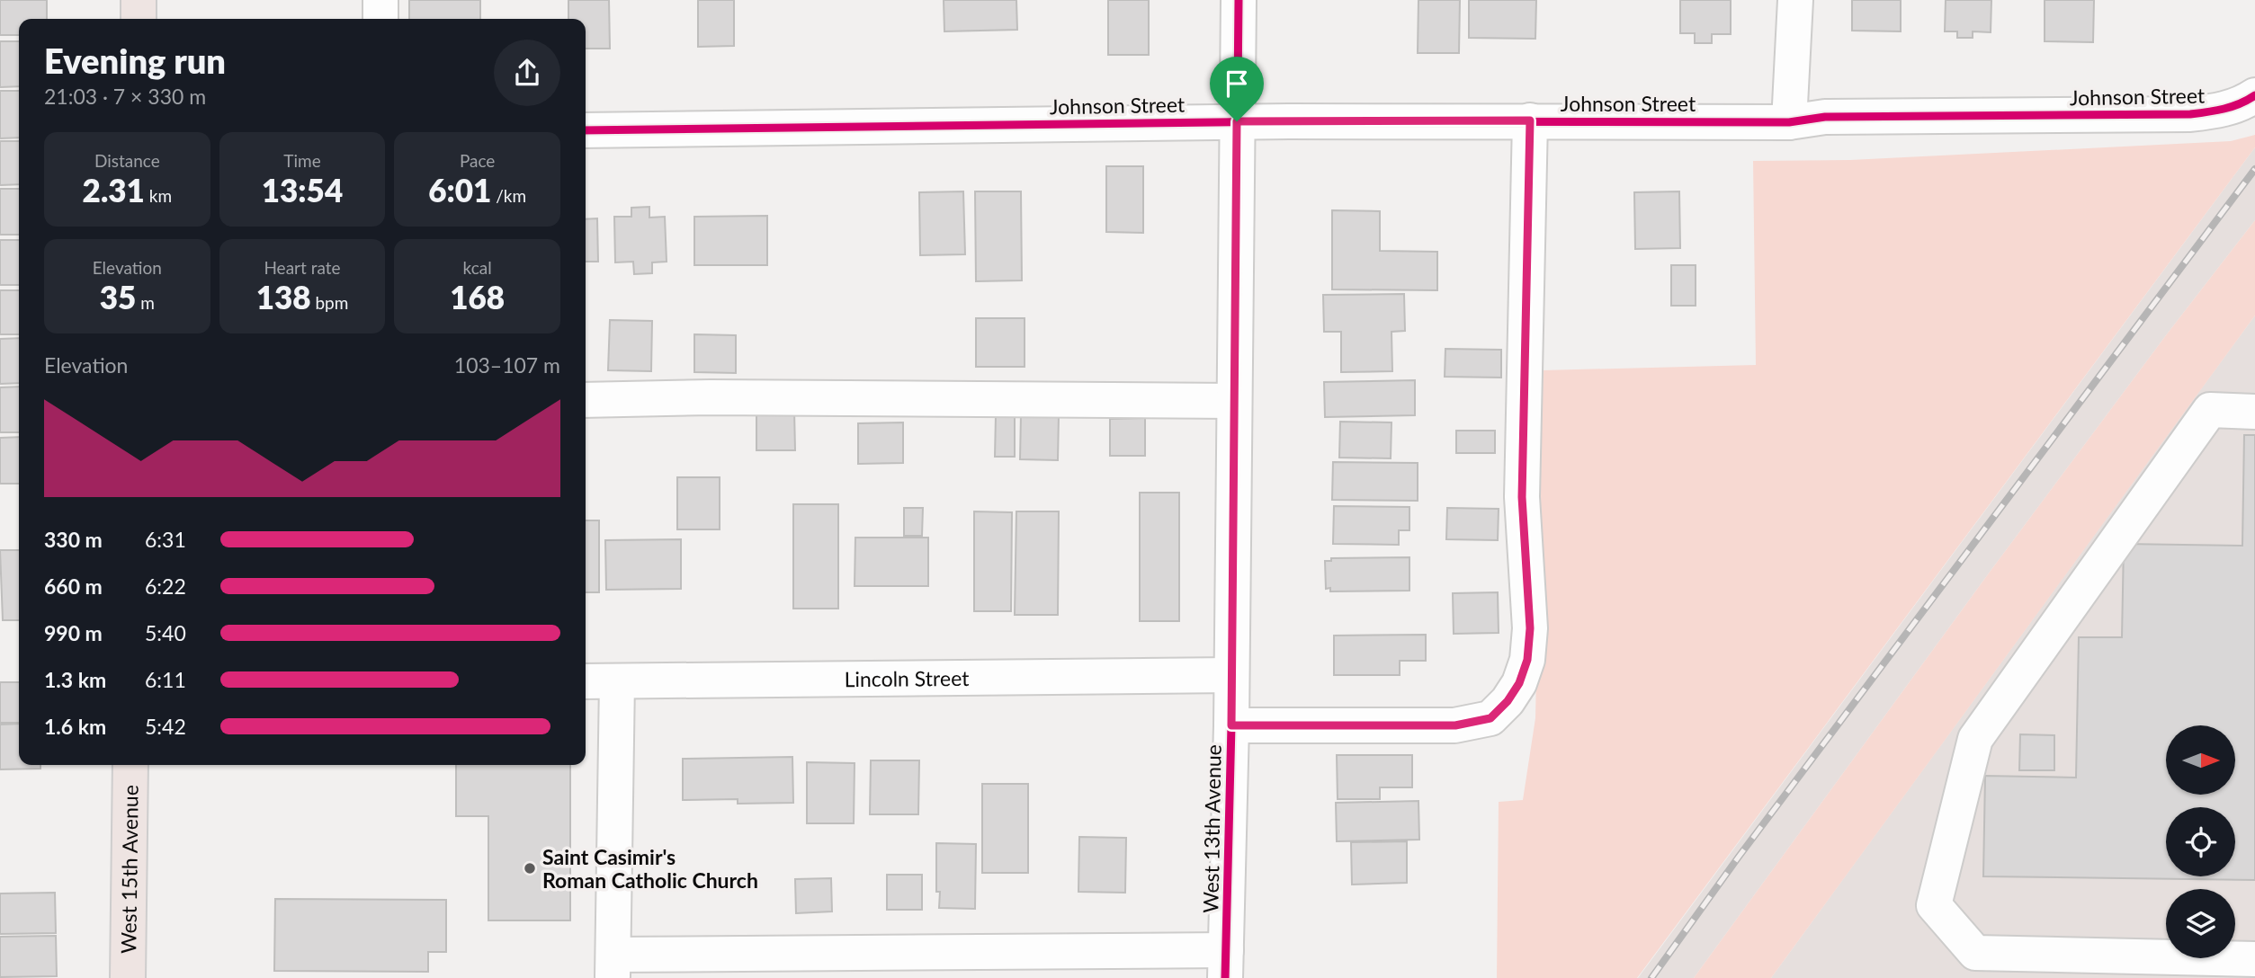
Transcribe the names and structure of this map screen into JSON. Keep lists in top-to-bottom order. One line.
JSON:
{"streets":{"main road":["West 15th Avenue"],"street":["Johnson Street","Lincoln Street","West 13th Avenue"]},"crossings":[["Johnson Street","West 13th Avenue"],["Lincoln Street","West 13th Avenue"]],"places":["Saint Casimir's Roman Catholic Church"],"north":"right","page":{"heading":["Evening run","21:03 · 7 × 330 m"],"stats":[["Distance","2.31 km"],["Time","13:54"],["Pace","6:01 /km"],["Elevation","35 m"],["Heart rate","138 bpm"],["kcal","168"]],"chart":["Elevation","103–107 m"],"list":[{"name":"330 m","note":"6:31"},{"name":"660 m","note":"6:22"},{"name":"990 m","note":"5:40"},{"name":"1.3 km","note":"6:11"},{"name":"1.6 km","note":"5:42"}]}}
